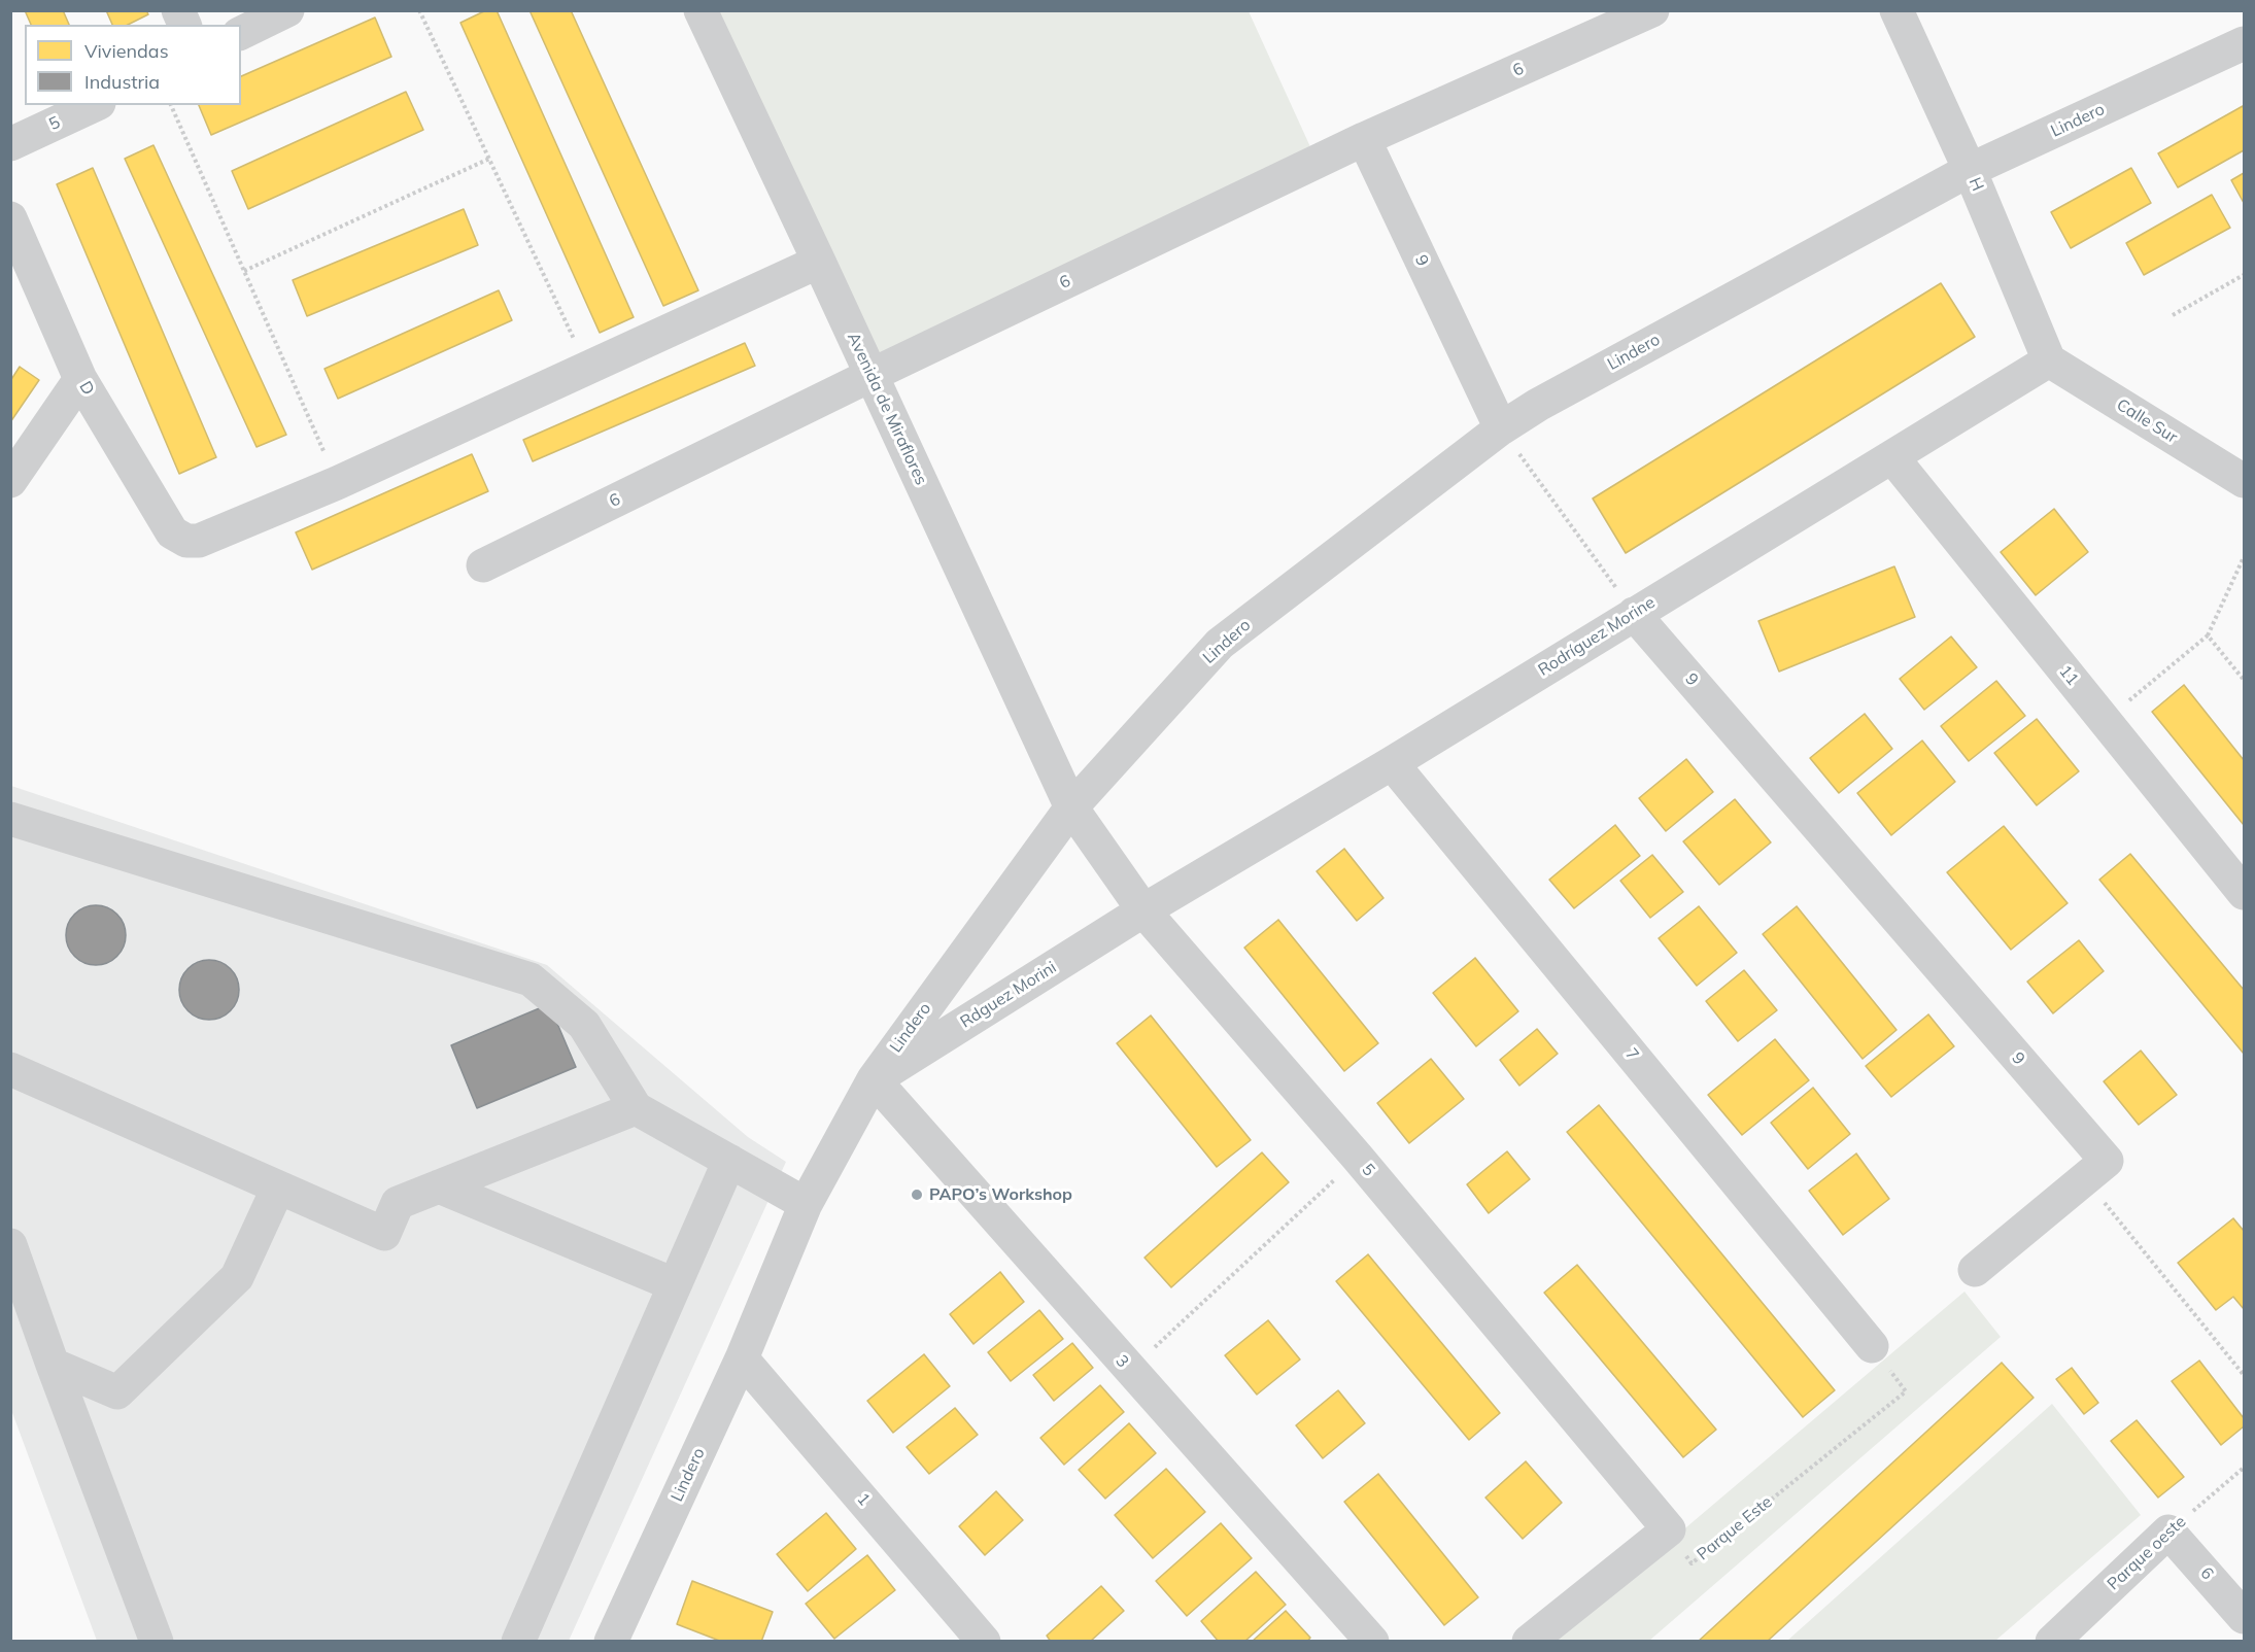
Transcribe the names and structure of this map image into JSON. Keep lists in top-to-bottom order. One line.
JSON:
{"streets":{"street":["6","Lindero","5","H","9","D","Avenida de Miraflores","Calle Sur","Rodríguez Morine","11","Rdguez Morini","7","3","1","Parque oeste"],"path":["Parque Este"]},"crossings":[["6","9"],["6","Avenida de Miraflores"],["6","Parque oeste"],["Lindero","5"],["Lindero","H"],["Lindero","9"],["Lindero","Avenida de Miraflores"],["Lindero","Rdguez Morini"],["Lindero","3"],["Lindero","1"],["5","Avenida de Miraflores"],["5","Rodríguez Morine"],["5","Rdguez Morini"],["5","Parque Este"],["H","Calle Sur"],["H","Rodríguez Morine"],["9","Rodríguez Morine"],["Calle Sur","Rodríguez Morine"],["Rodríguez Morine","11"],["Rodríguez Morine","Rdguez Morini"],["Rodríguez Morine","7"],["Rdguez Morini","3"],["7","Parque Este"]],"places":["PAPO’s Workshop"],"legend":["Viviendas","Industria"]}
